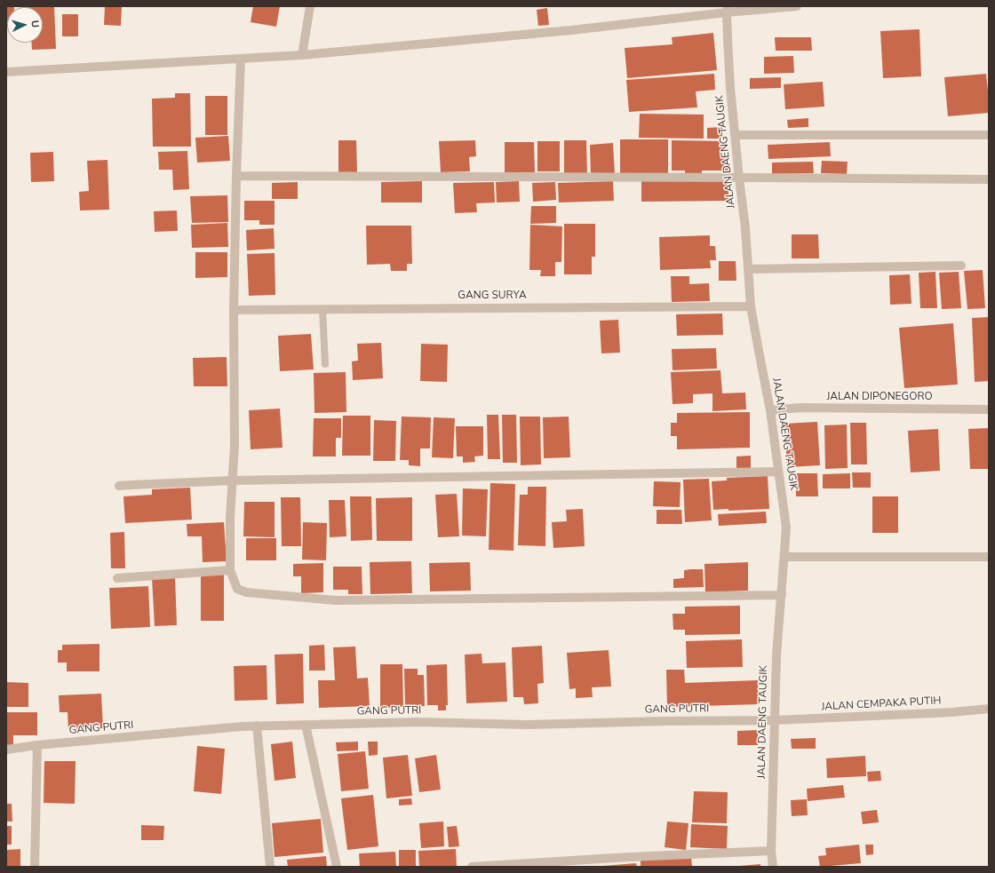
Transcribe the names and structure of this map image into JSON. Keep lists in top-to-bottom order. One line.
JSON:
{"streets":{"street":["JALAN DAENG TAUGIK","GANG SURYA","JALAN DIPONEGORO","JALAN CEMPAKA PUTIH","GANG PUTRI"]},"crossings":[["JALAN DAENG TAUGIK","GANG SURYA"],["JALAN DAENG TAUGIK","JALAN DIPONEGORO"],["JALAN DAENG TAUGIK","JALAN CEMPAKA PUTIH"],["JALAN DAENG TAUGIK","GANG PUTRI"],["JALAN CEMPAKA PUTIH","GANG PUTRI"]],"north":"right"}
